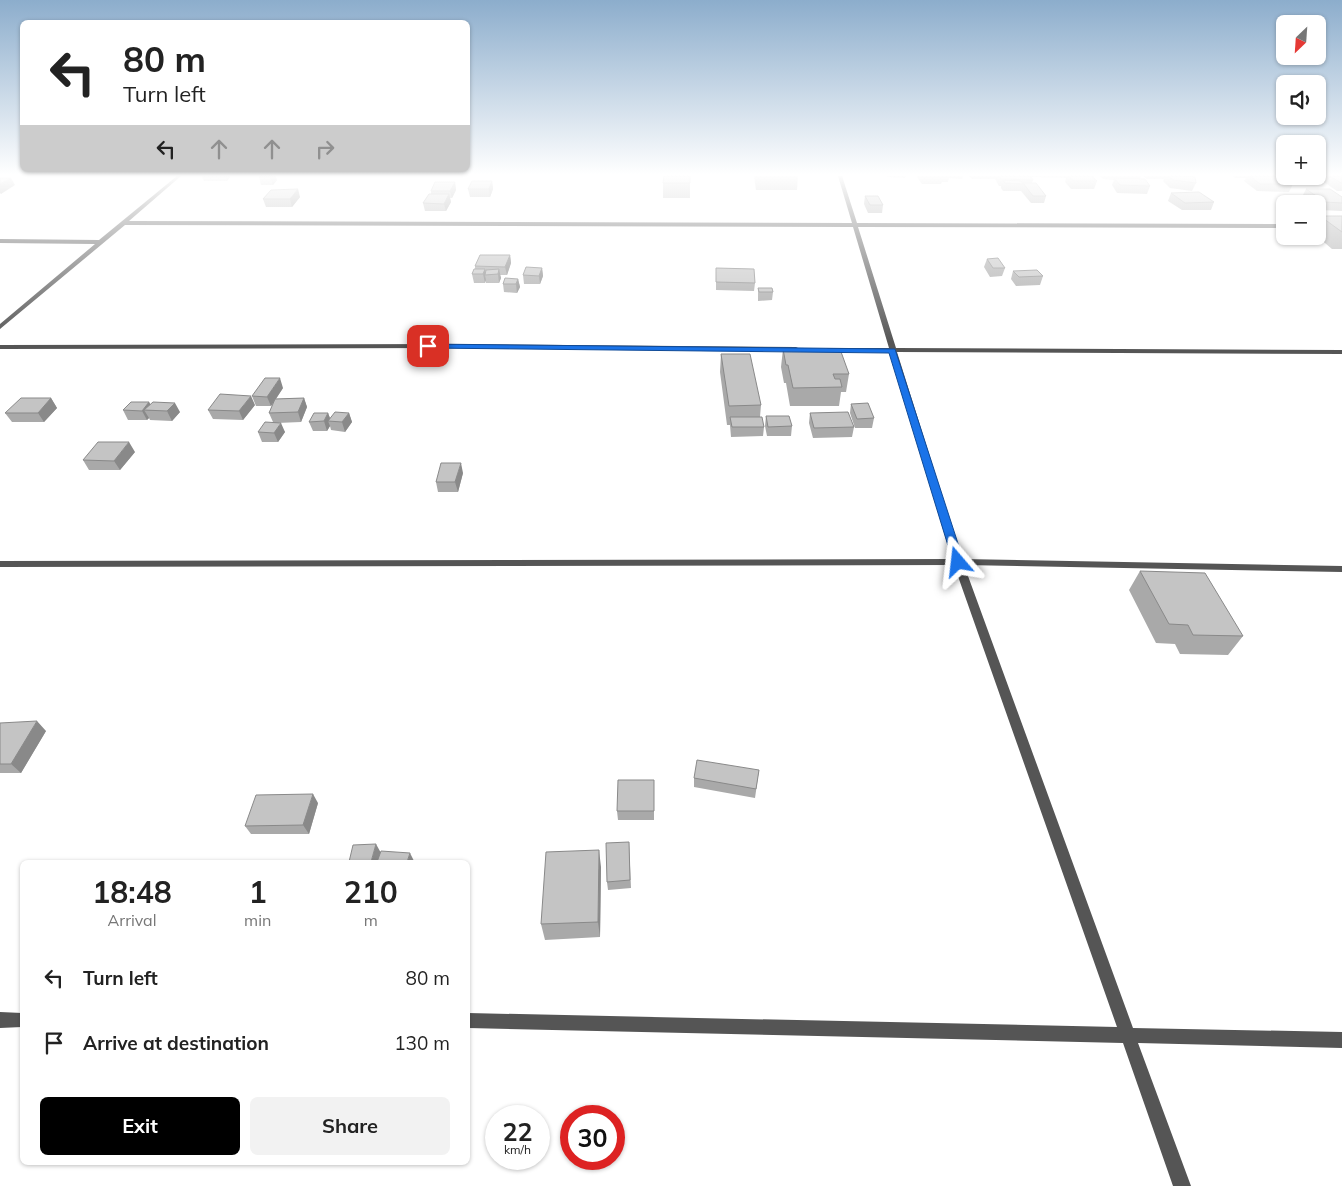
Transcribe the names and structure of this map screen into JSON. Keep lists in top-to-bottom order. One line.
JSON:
{"north":"bottom left","page":{"map_buttons":["+","−"],"turn":["80 m","Turn left"],"eta":["18:48","Arrival","1","min","210","m"],"list":[{"name":"Turn left","value":"80 m"},{"name":"Arrive at destination","value":"130 m"}],"buttons":["Exit","Share"],"speed":"22 km/h","limit":"30"}}
